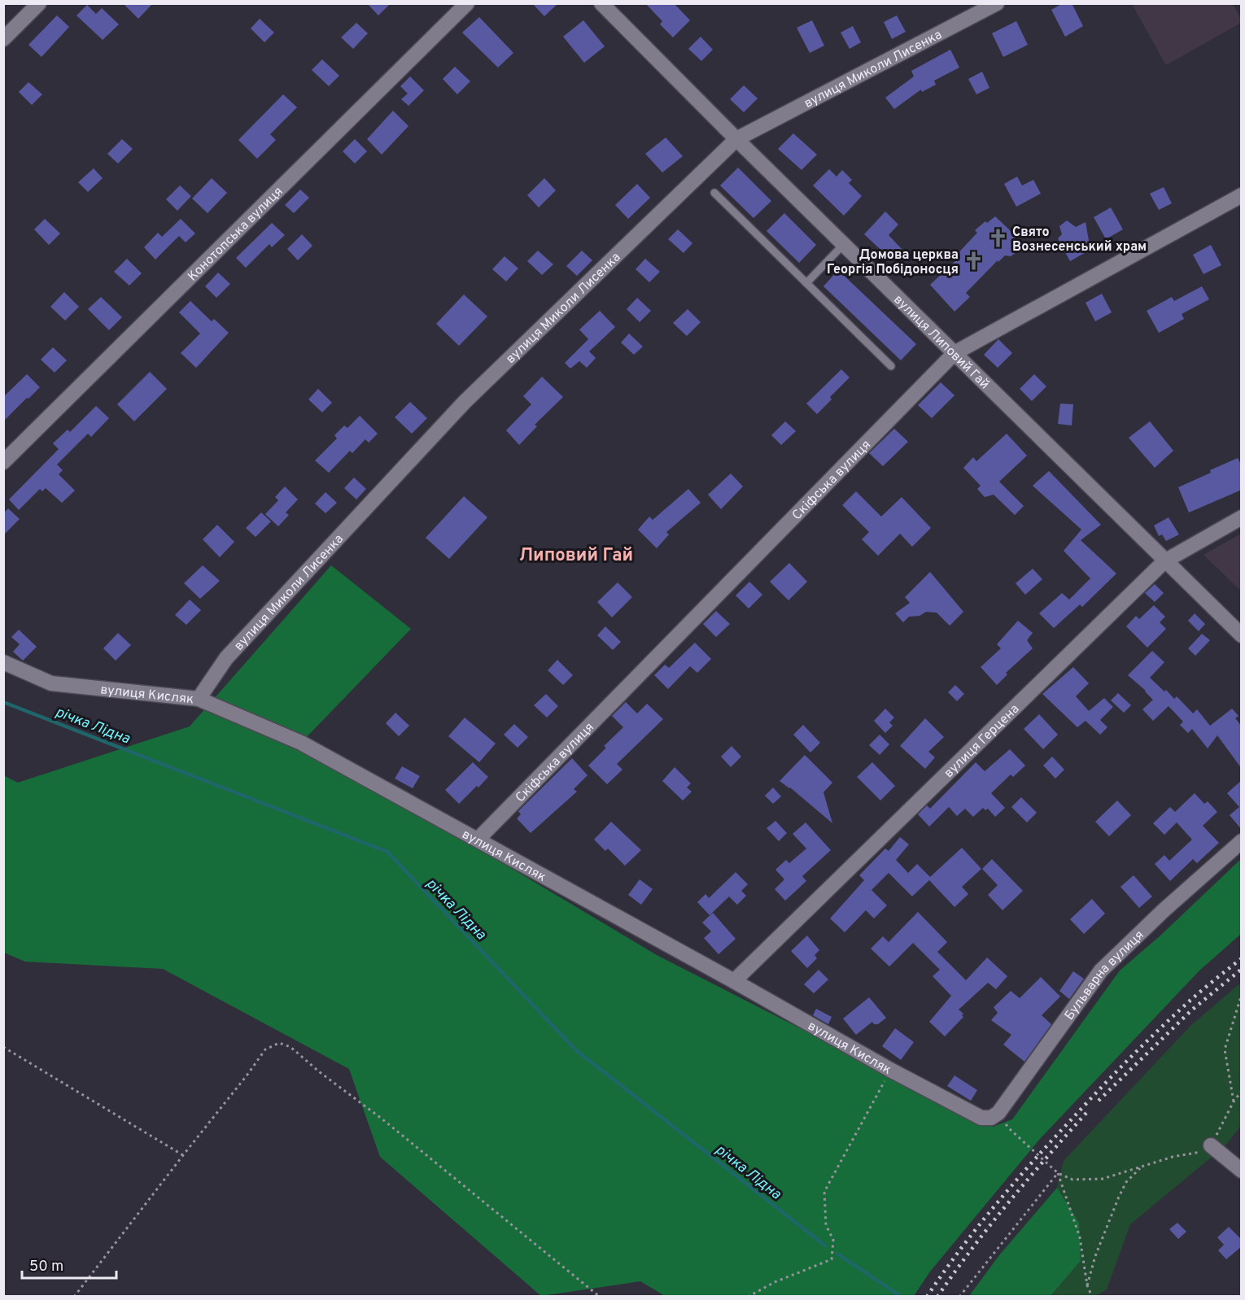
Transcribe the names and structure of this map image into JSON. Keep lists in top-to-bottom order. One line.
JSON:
{"streets":{"street":["вулиця Миколи Лисенка","Конотопська вулиця","вулиця Липовий Гай","Скіфська вулиця","вулиця Кисляк","вулиця Герцена","Бульварна вулиця"]},"crossings":[["вулиця Миколи Лисенка","вулиця Липовий Гай"],["вулиця Миколи Лисенка","вулиця Кисляк"],["вулиця Липовий Гай","Скіфська вулиця"],["вулиця Липовий Гай","вулиця Герцена"],["Скіфська вулиця","вулиця Кисляк"],["вулиця Кисляк","вулиця Герцена"],["вулиця Кисляк","Бульварна вулиця"]],"districts":["Липовий Гай"],"water":["річка Лідна"],"places":{"church":["Свято Вознесенський храм","Домова церква Георгія Побідоносця"]},"scale_bar":"50 m"}
